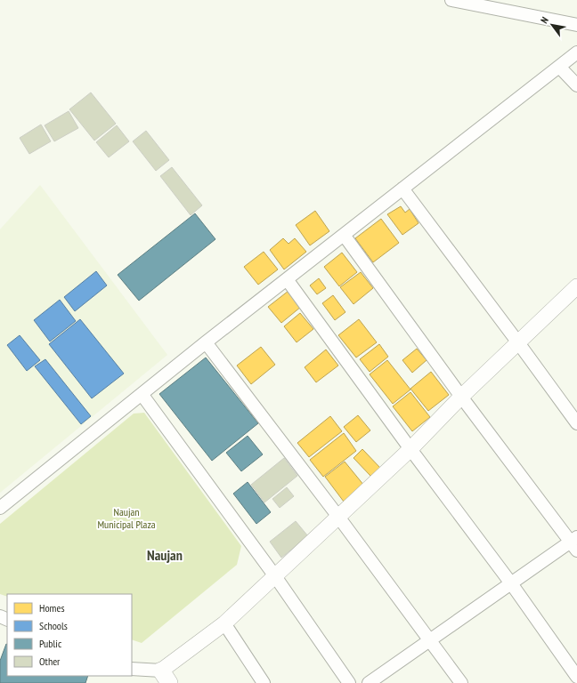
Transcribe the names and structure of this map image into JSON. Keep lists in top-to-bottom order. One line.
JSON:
{"districts":["Naujan"],"parks":["Naujan Municipal Plaza"],"legend":["Homes","Schools","Public","Other"],"north":"top left"}
